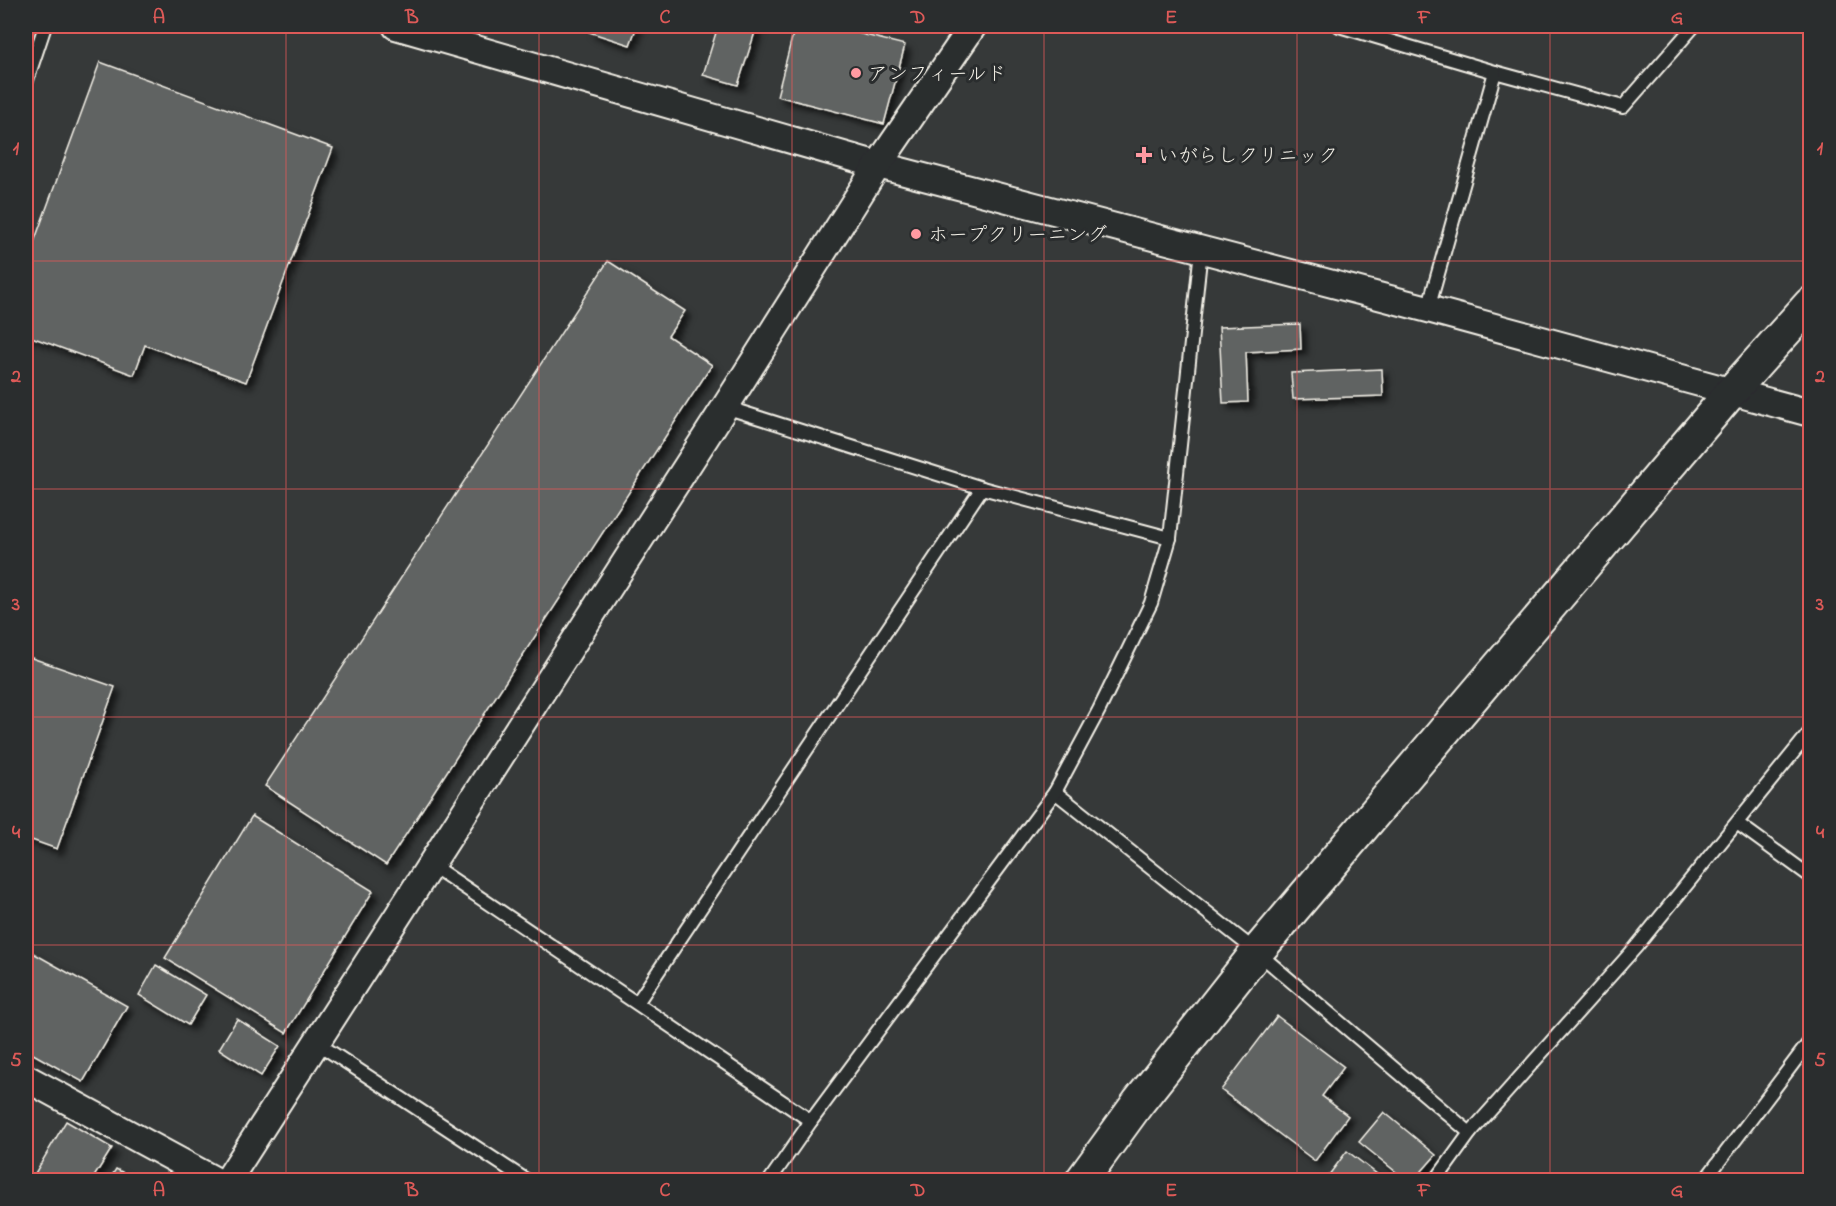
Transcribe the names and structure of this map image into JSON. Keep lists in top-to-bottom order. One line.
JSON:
{"places":{"other":["アンフィールド","ホープクリーニング"],"health":["いがらしクリニック"]},"grid":{"columns":["A","B","C","D","E","F","G"],"rows":["1","2","3","4","5"]}}
